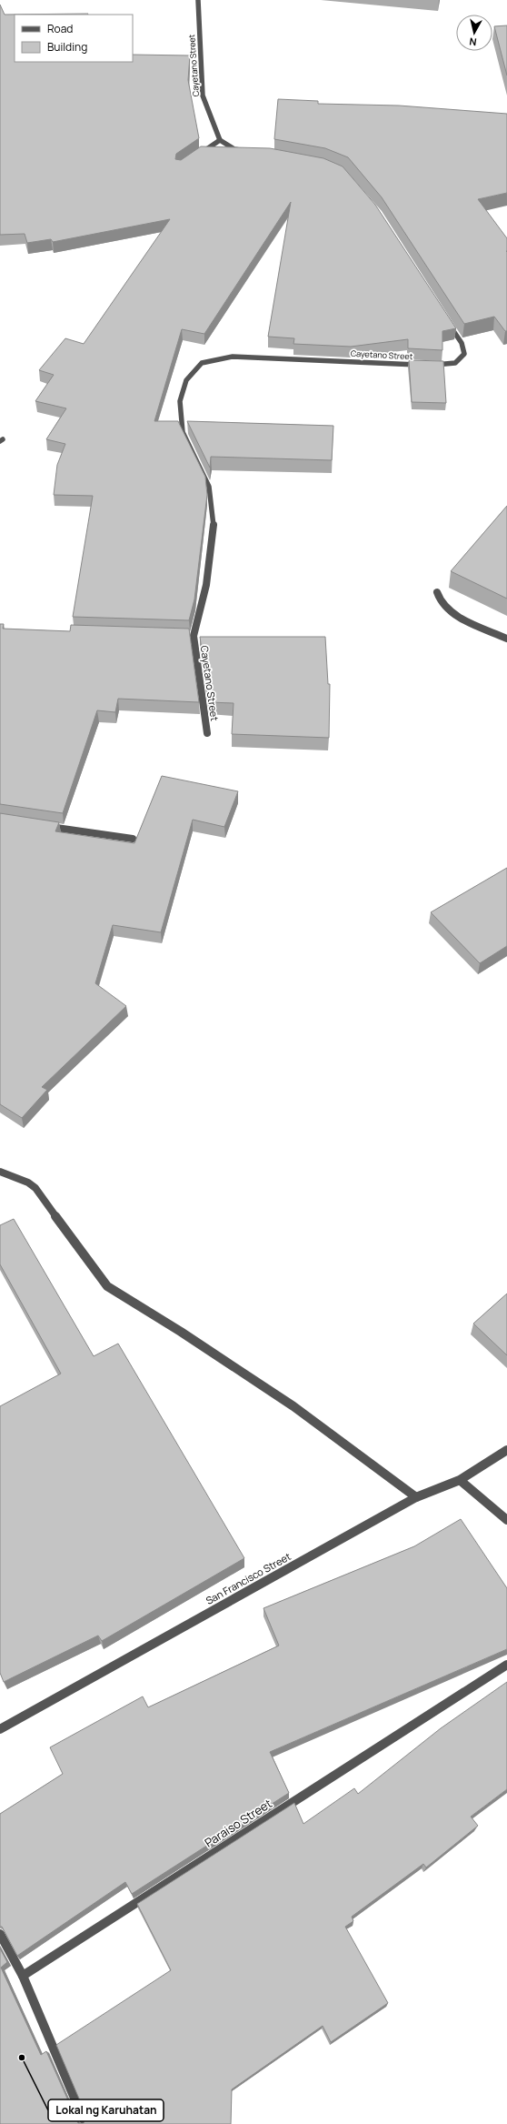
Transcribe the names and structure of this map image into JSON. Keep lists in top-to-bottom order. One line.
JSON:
{"streets":{"street":["Cayetano Street","San Francisco Street","Paraiso Street"]},"places":["Lokal ng Karuhatan"],"legend":["Road","Building"],"north":"bottom"}
